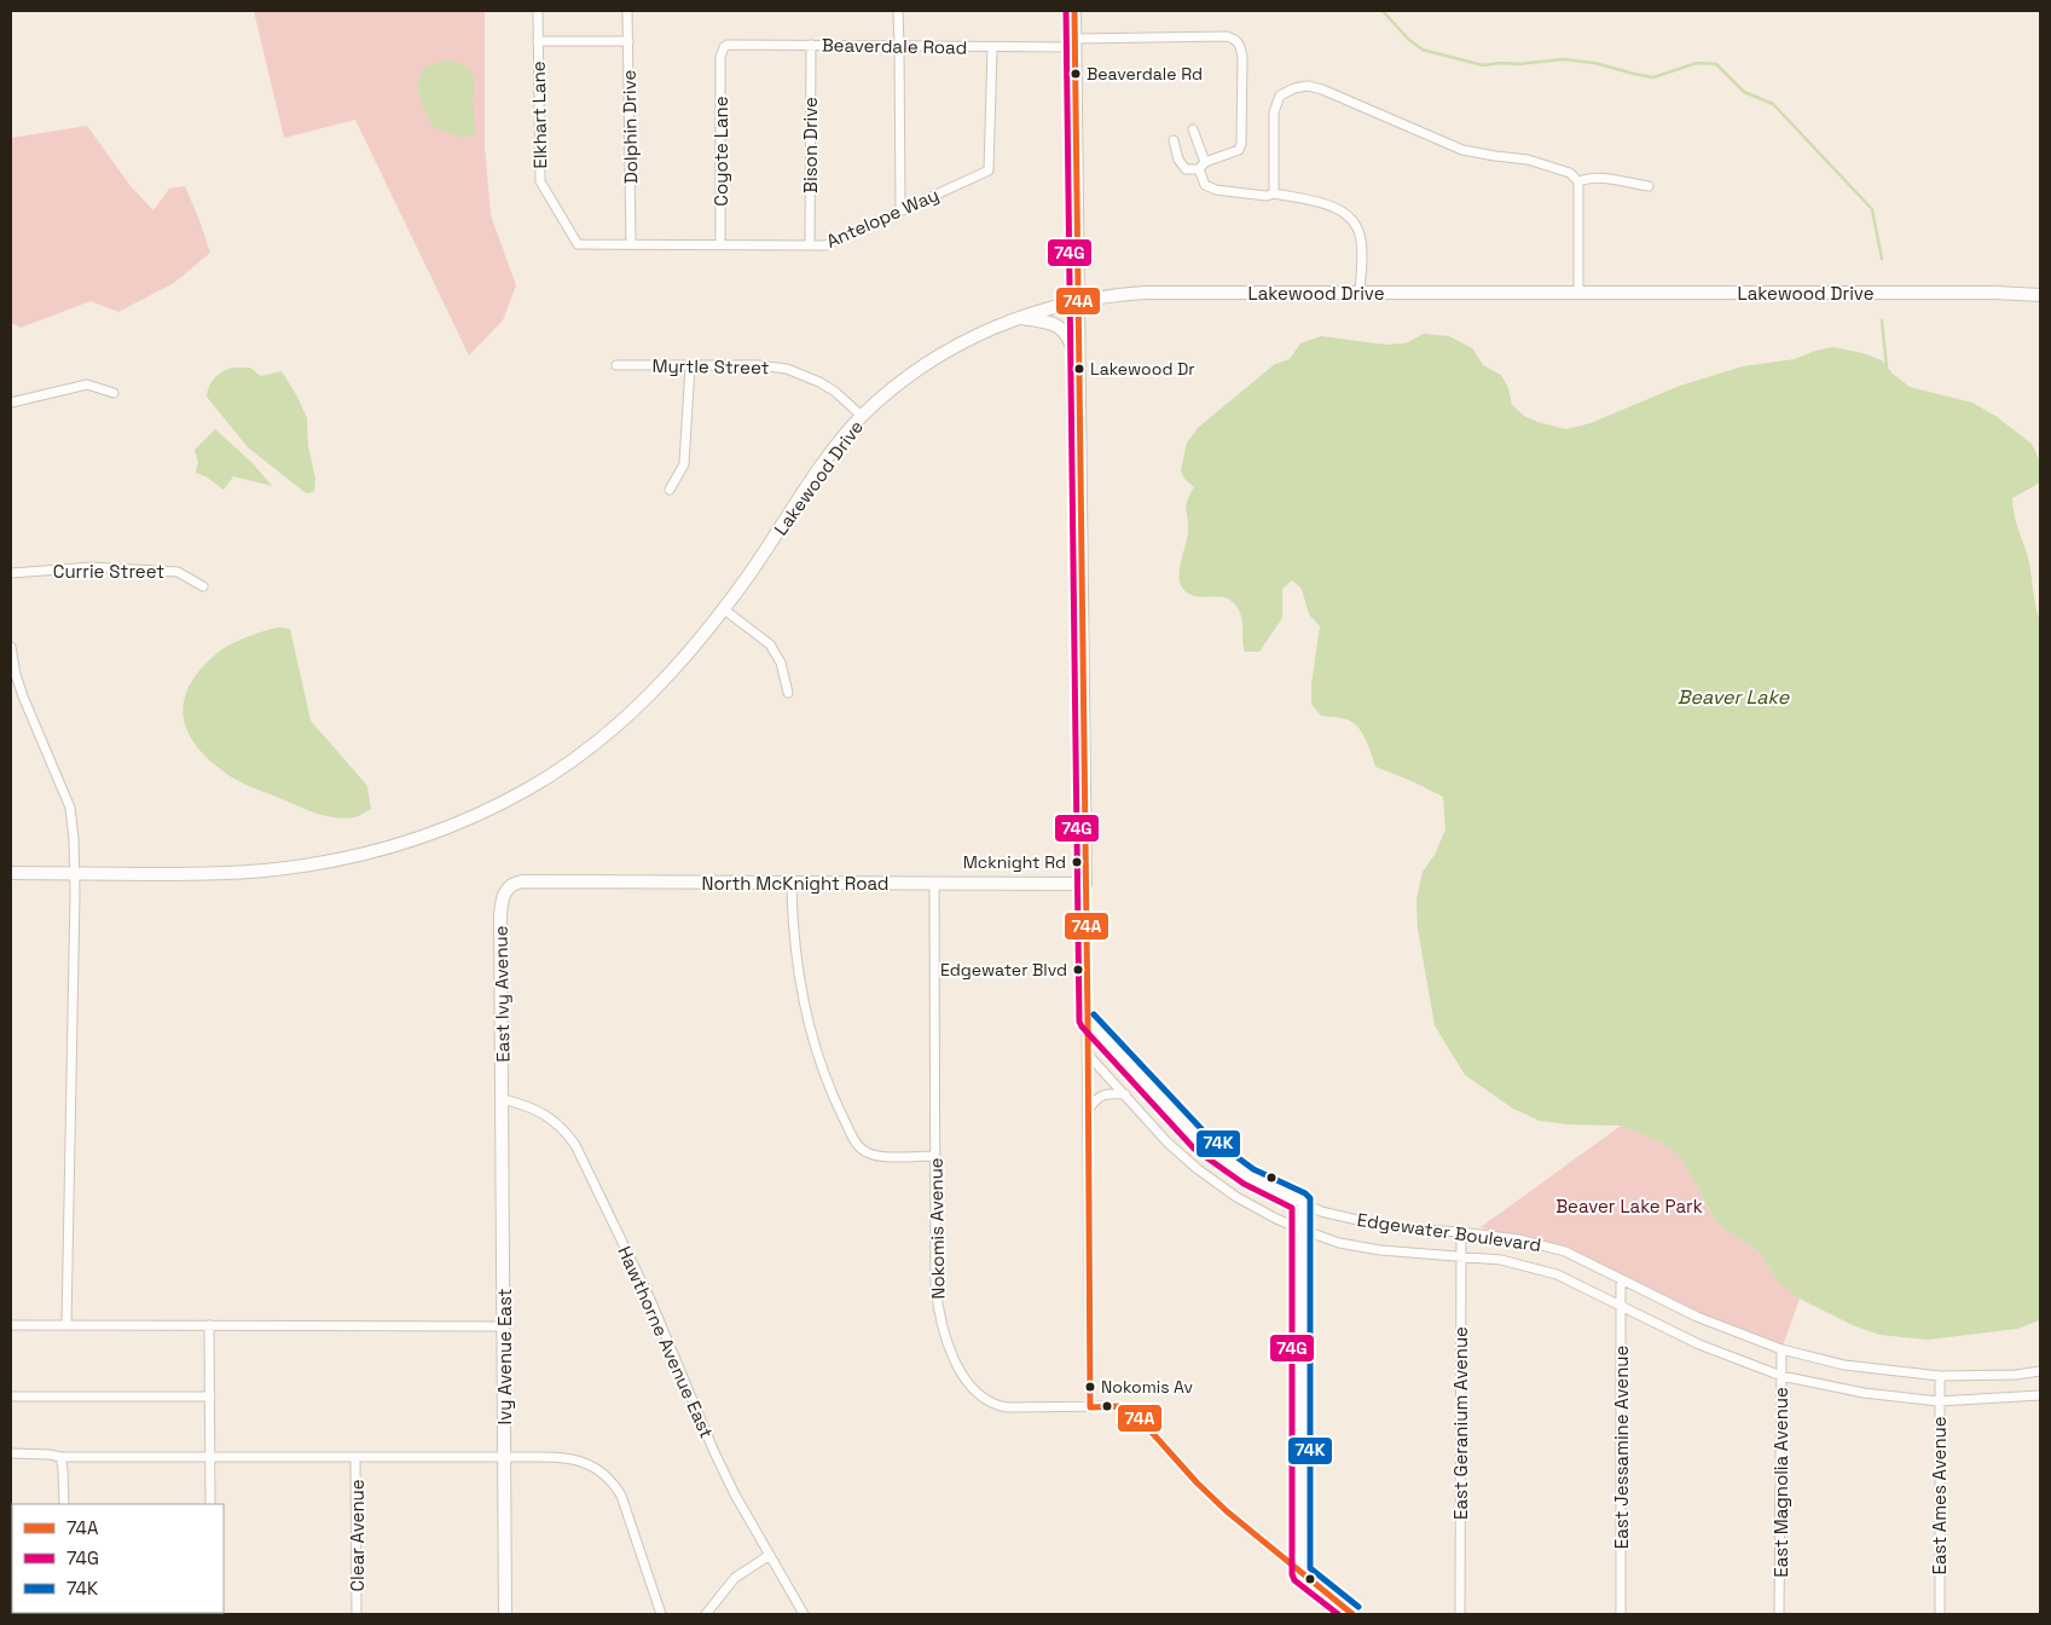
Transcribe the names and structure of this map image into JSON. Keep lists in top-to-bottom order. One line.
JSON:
{"streets":{"street":["Beaverdale Road","Elkhart Lane","Dolphin Drive","Bison Drive","Coyote Lane","Antelope Way","Lakewood Drive","Myrtle Street","Currie Street","North McKnight Road","East Ivy Avenue","Nokomis Avenue","Edgewater Boulevard","Hawthorne Avenue East","Ivy Avenue East","East Geranium Avenue","East Jessamine Avenue","East Magnolia Avenue","East Ames Avenue","Clear Avenue"]},"crossings":[["Beaverdale Road","Bison Drive"],["Beaverdale Road","Coyote Lane"],["Beaverdale Road","Antelope Way"],["Elkhart Lane","Antelope Way"],["Dolphin Drive","Antelope Way"],["Bison Drive","Antelope Way"],["Coyote Lane","Antelope Way"],["Lakewood Drive","Myrtle Street"],["North McKnight Road","East Ivy Avenue"],["North McKnight Road","Nokomis Avenue"],["East Ivy Avenue","Hawthorne Avenue East"],["East Ivy Avenue","Ivy Avenue East"],["Edgewater Boulevard","East Geranium Avenue"],["Edgewater Boulevard","East Jessamine Avenue"],["Edgewater Boulevard","East Magnolia Avenue"],["Edgewater Boulevard","East Ames Avenue"],["Hawthorne Avenue East","Ivy Avenue East"]],"water":["Beaver Lake"],"parks":["Beaver Lake Park"],"places":["Beaverdale Rd","Lakewood Dr","Mcknight Rd","Edgewater Blvd","Nokomis Av"],"lines":["transit line 74A","transit line 74G","transit line 74K"],"legend":["74A","74G","74K"]}
